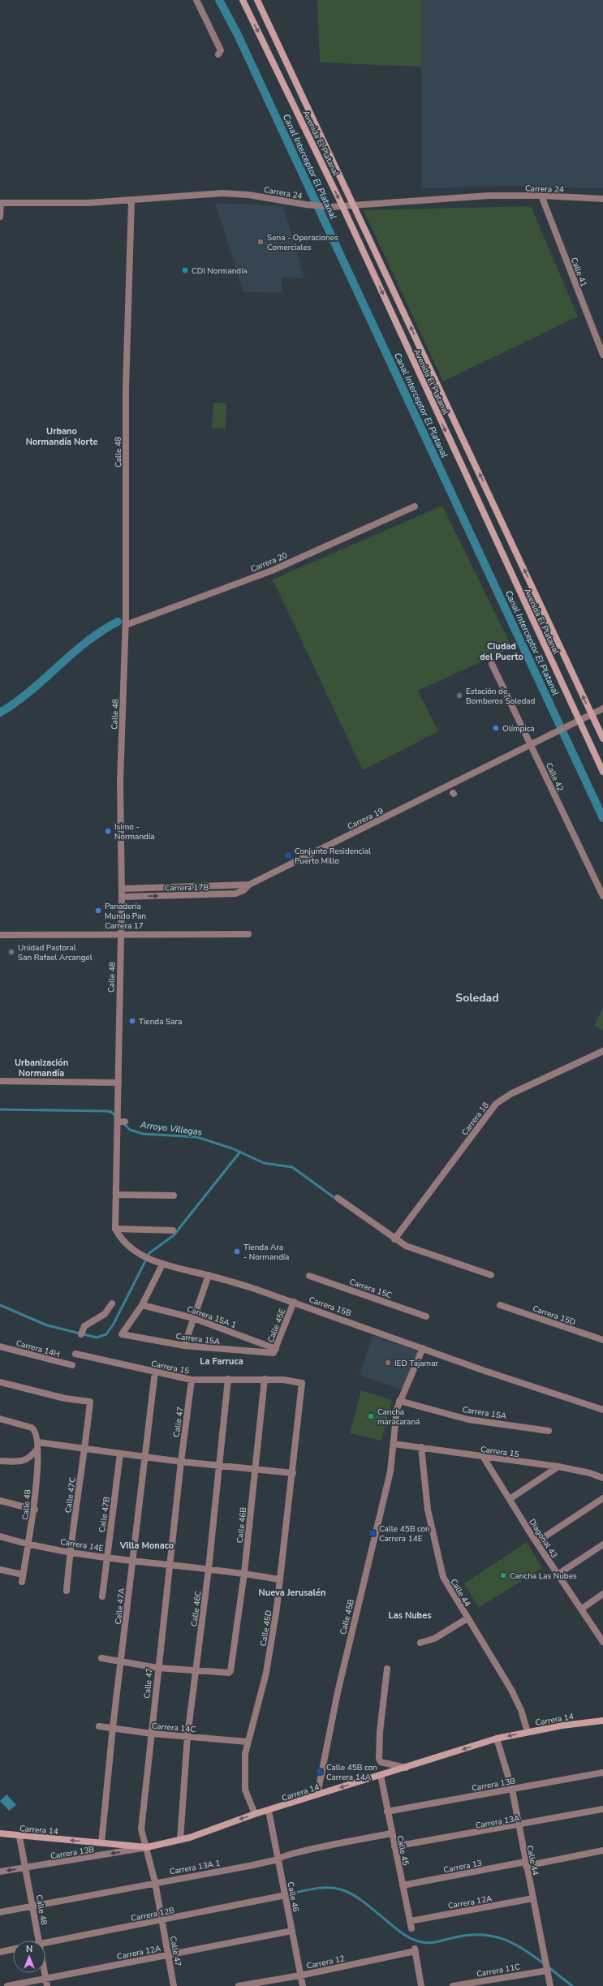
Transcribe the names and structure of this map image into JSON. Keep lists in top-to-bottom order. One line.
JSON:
{"streets":{"main road":["Avenida El Platanal","Carrera 14"],"street":["Carrera 24","Calle 41","Calle 48","Carrera 20","Calle 42","Carrera 19","Carrera 17B","Carrera 17","Carrera 18","Carrera 15C","Carrera 15B","Carrera 15D","Carrera 15A 1","Calle 45E","Carrera 15A","Carrera 14H","Carrera 15","Calle 47","Calle 47C","Calle 47B","Calle 46B","Diagonal 43","Carrera 14E","Calle 44","Calle 47A","Calle 46C","Calle 45B","Calle 45D","Carrera 14C","Carrera 13B","Carrera 13A","Calle 45","Carrera 13","Carrera 13A 1","Calle 46","Carrera 12A","Carrera 12B","Carrera 12","Carrera 11C"]},"crossings":[["Avenida El Platanal","Carrera 24"],["Avenida El Platanal","Carrera 19"],["Carrera 24","Calle 41"],["Carrera 24","Calle 48"],["Calle 48","Carrera 20"],["Calle 48","Carrera 17B"],["Calle 48","Carrera 17"],["Calle 48","Carrera 15B"],["Calle 48","Carrera 14E"],["Calle 48","Carrera 14"],["Calle 48","Carrera 13B"],["Calle 48","Carrera 13A 1"],["Calle 48","Carrera 12A"],["Calle 42","Carrera 19"],["Carrera 19","Carrera 17B"],["Carrera 15B","Calle 45E"],["Carrera 15B","Calle 45B"],["Carrera 15A 1","Calle 45E"],["Carrera 15A 1","Carrera 15A"],["Calle 45E","Carrera 15A"],["Carrera 15A","Calle 45B"],["Carrera 15","Calle 47"],["Carrera 15","Calle 46B"],["Carrera 15","Diagonal 43"],["Carrera 15","Calle 44"],["Carrera 15","Calle 47A"],["Carrera 15","Calle 46C"],["Carrera 15","Calle 45B"],["Carrera 15","Calle 45D"],["Calle 47","Carrera 14E"],["Calle 47","Carrera 14"],["Calle 47","Carrera 14C"],["Calle 47","Carrera 13B"],["Calle 47","Carrera 13A 1"],["Calle 47","Carrera 12A"],["Calle 47","Carrera 12B"],["Calle 47C","Carrera 14E"],["Calle 47B","Carrera 14E"],["Calle 46B","Carrera 14E"],["Calle 46B","Calle 46C"],["Carrera 14E","Calle 47A"],["Carrera 14E","Calle 46C"],["Carrera 14E","Calle 45D"],["Calle 44","Carrera 14"],["Calle 44","Carrera 13B"],["Calle 44","Carrera 13A"],["Calle 44","Carrera 13"],["Calle 44","Carrera 12A"],["Calle 44","Carrera 11C"],["Calle 47A","Carrera 14"],["Calle 47A","Carrera 14C"],["Calle 46C","Carrera 14"],["Calle 46C","Carrera 14C"],["Calle 45B","Carrera 14"],["Calle 45D","Carrera 14"],["Calle 45D","Carrera 14C"],["Carrera 14","Carrera 13B"],["Carrera 14","Calle 45"],["Carrera 14","Calle 46"],["Carrera 13B","Calle 45"],["Carrera 13A","Calle 45"],["Calle 45","Carrera 13"],["Calle 45","Carrera 13A 1"],["Calle 45","Carrera 12A"],["Carrera 13A 1","Calle 46"],["Calle 46","Carrera 12A"],["Calle 46","Carrera 12B"],["Calle 46","Carrera 12"]],"one_way":["Carrera 14","Carrera 13B"],"districts":["Urbano Normandía Norte","Ciudad del Puerto","Soledad","Urbanización Normandía","La Farruca","Villa Monaco","Nueva Jerusalén","Las Nubes"],"water":["Canal Interceptor El Platanal","Arroyo Villegas"],"places":{"other":["Sena - Operaciones Comerciales","CDI Normandía","Estación de Bomberos Soledad","Olímpica","Isimo - Normandía","Panadería Mundo Pan","Unidad Pastoral San Rafael Arcangel","Tienda Sara","Tienda Ara - Normandía","IED Tajamar","Cancha maracaraná","Cancha Las Nubes"],"transit":["Conjunto Residencial Puerto Millo","Calle 45B con Carrera 14E","Calle 45B con Carrera 14A"]},"north":"top"}
